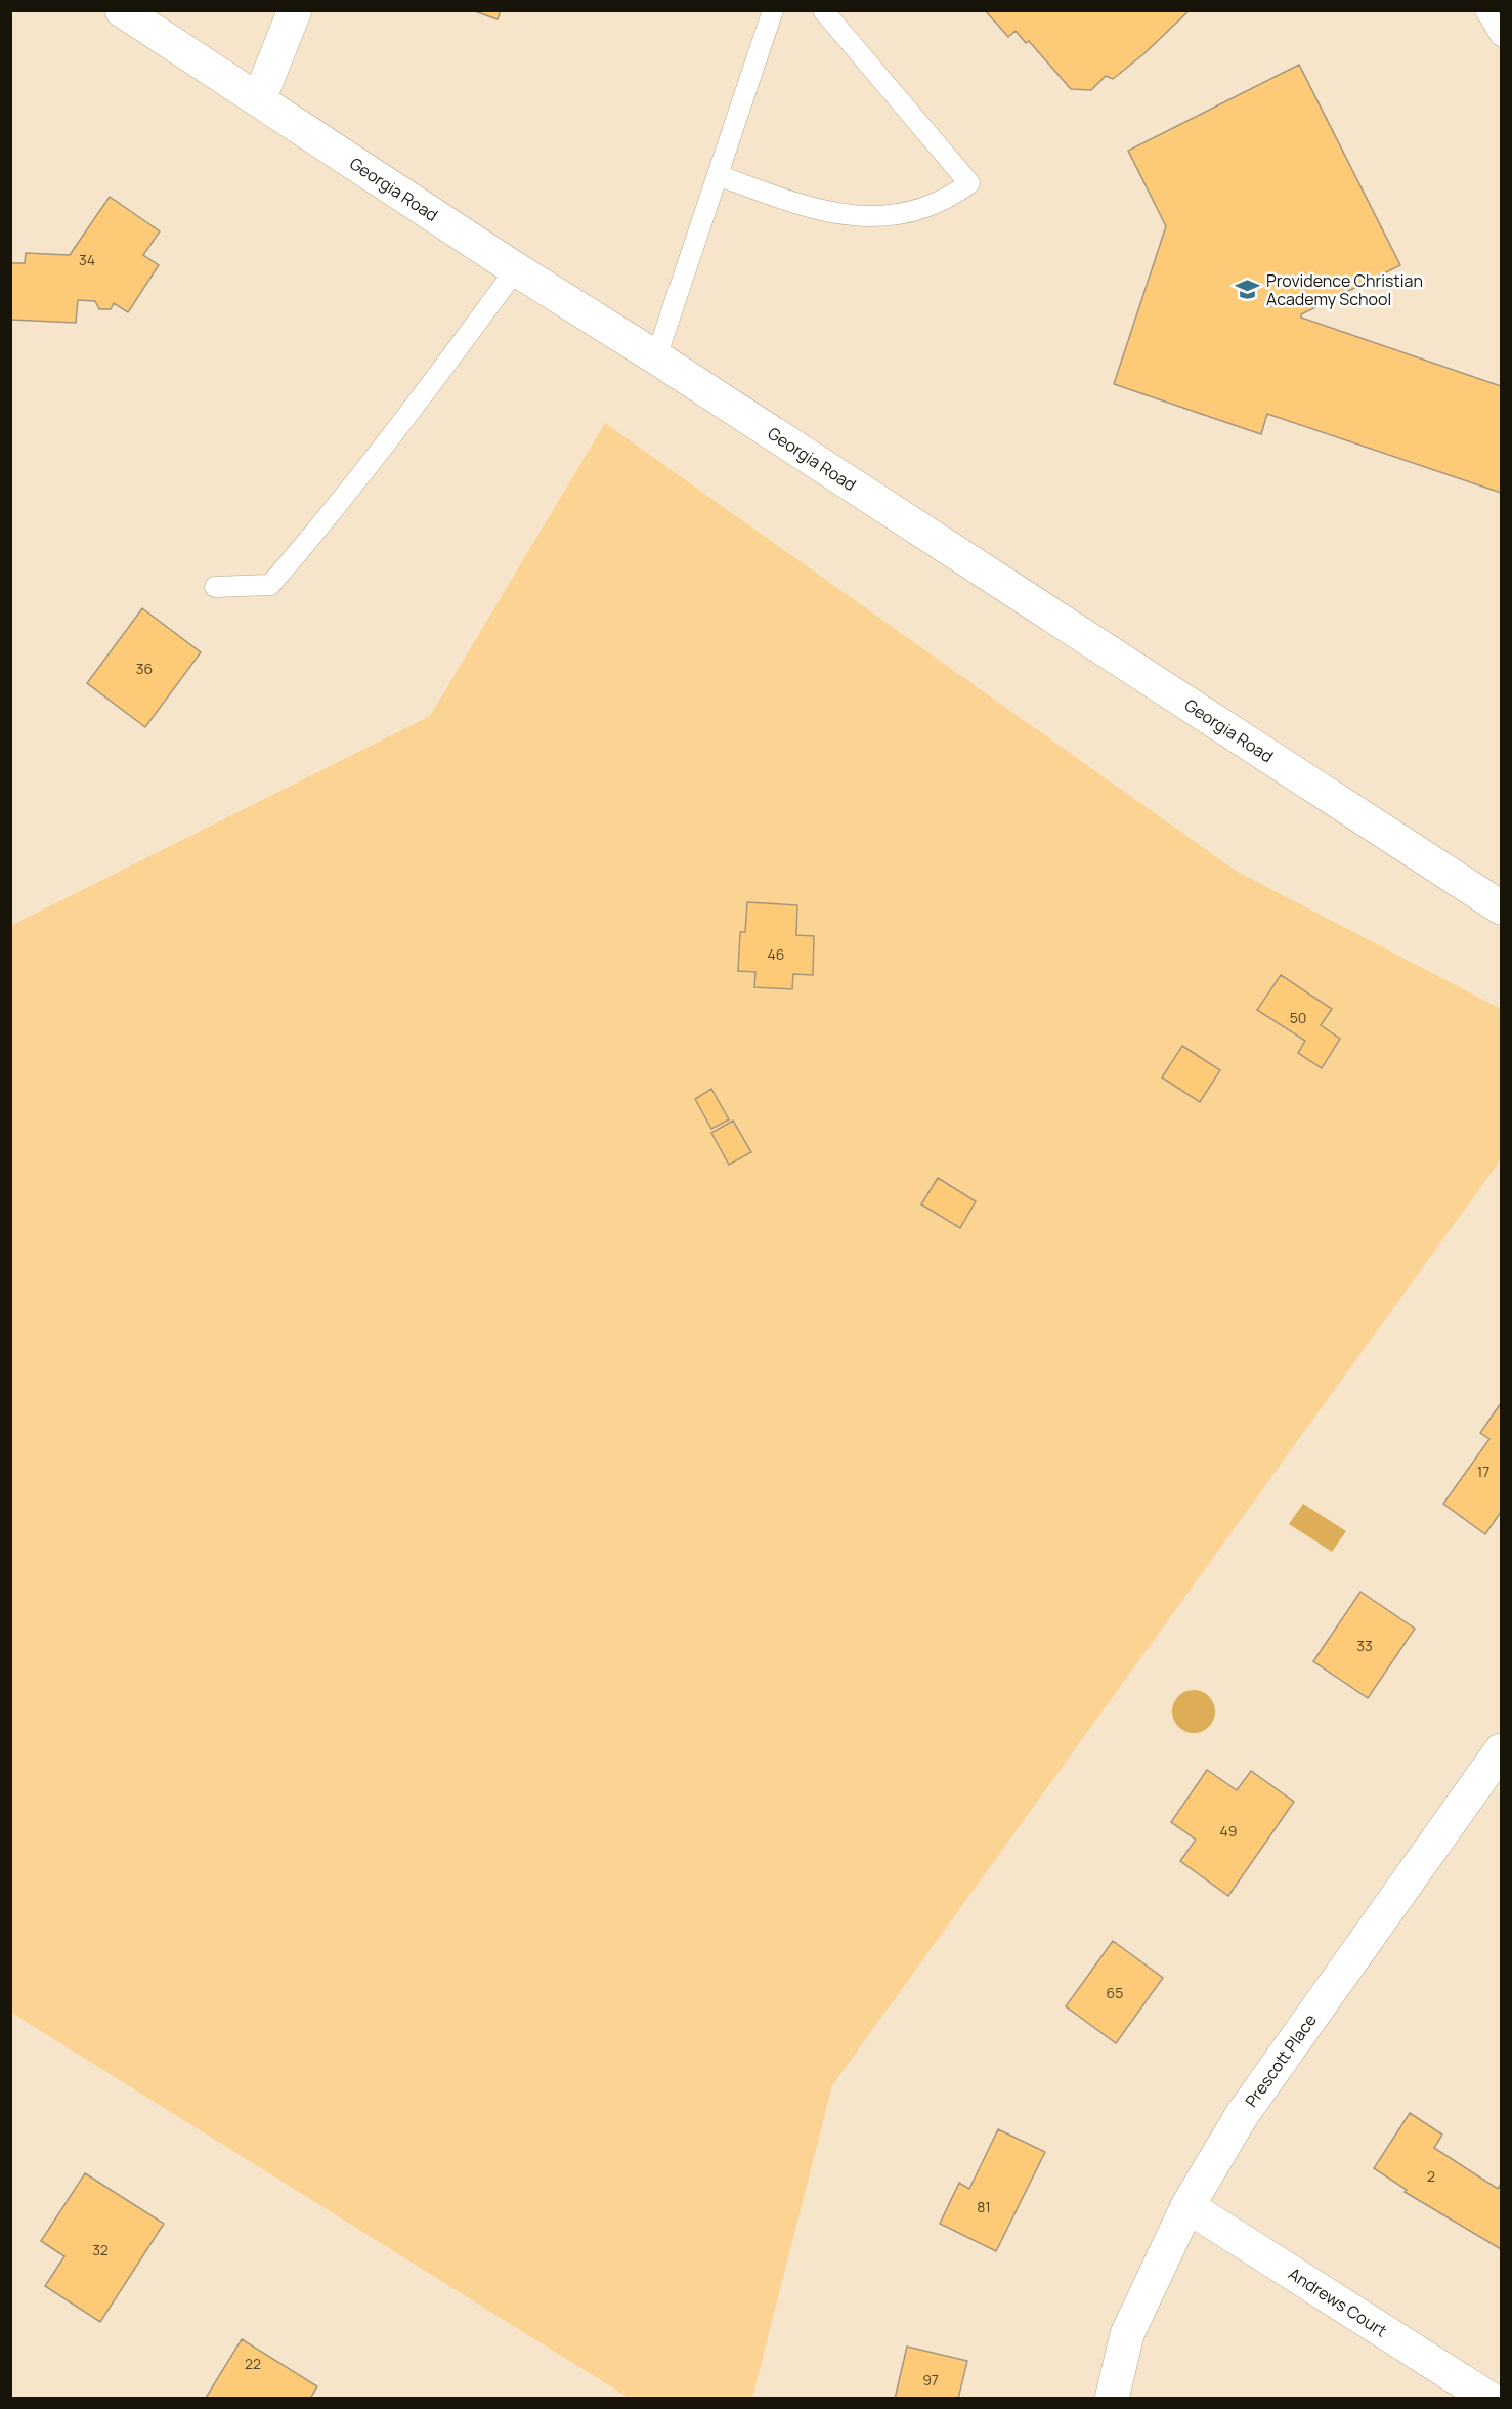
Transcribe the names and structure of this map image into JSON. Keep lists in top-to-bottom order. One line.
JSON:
{"streets":{"street":["Georgia Road","Prescott Place","Andrews Court"]},"crossings":[["Prescott Place","Andrews Court"]],"places":{"school or university":["Providence Christian Academy School"]},"house_numbers":["34","36","46","50","17","33","49","65","2","81","32","22","97"]}
